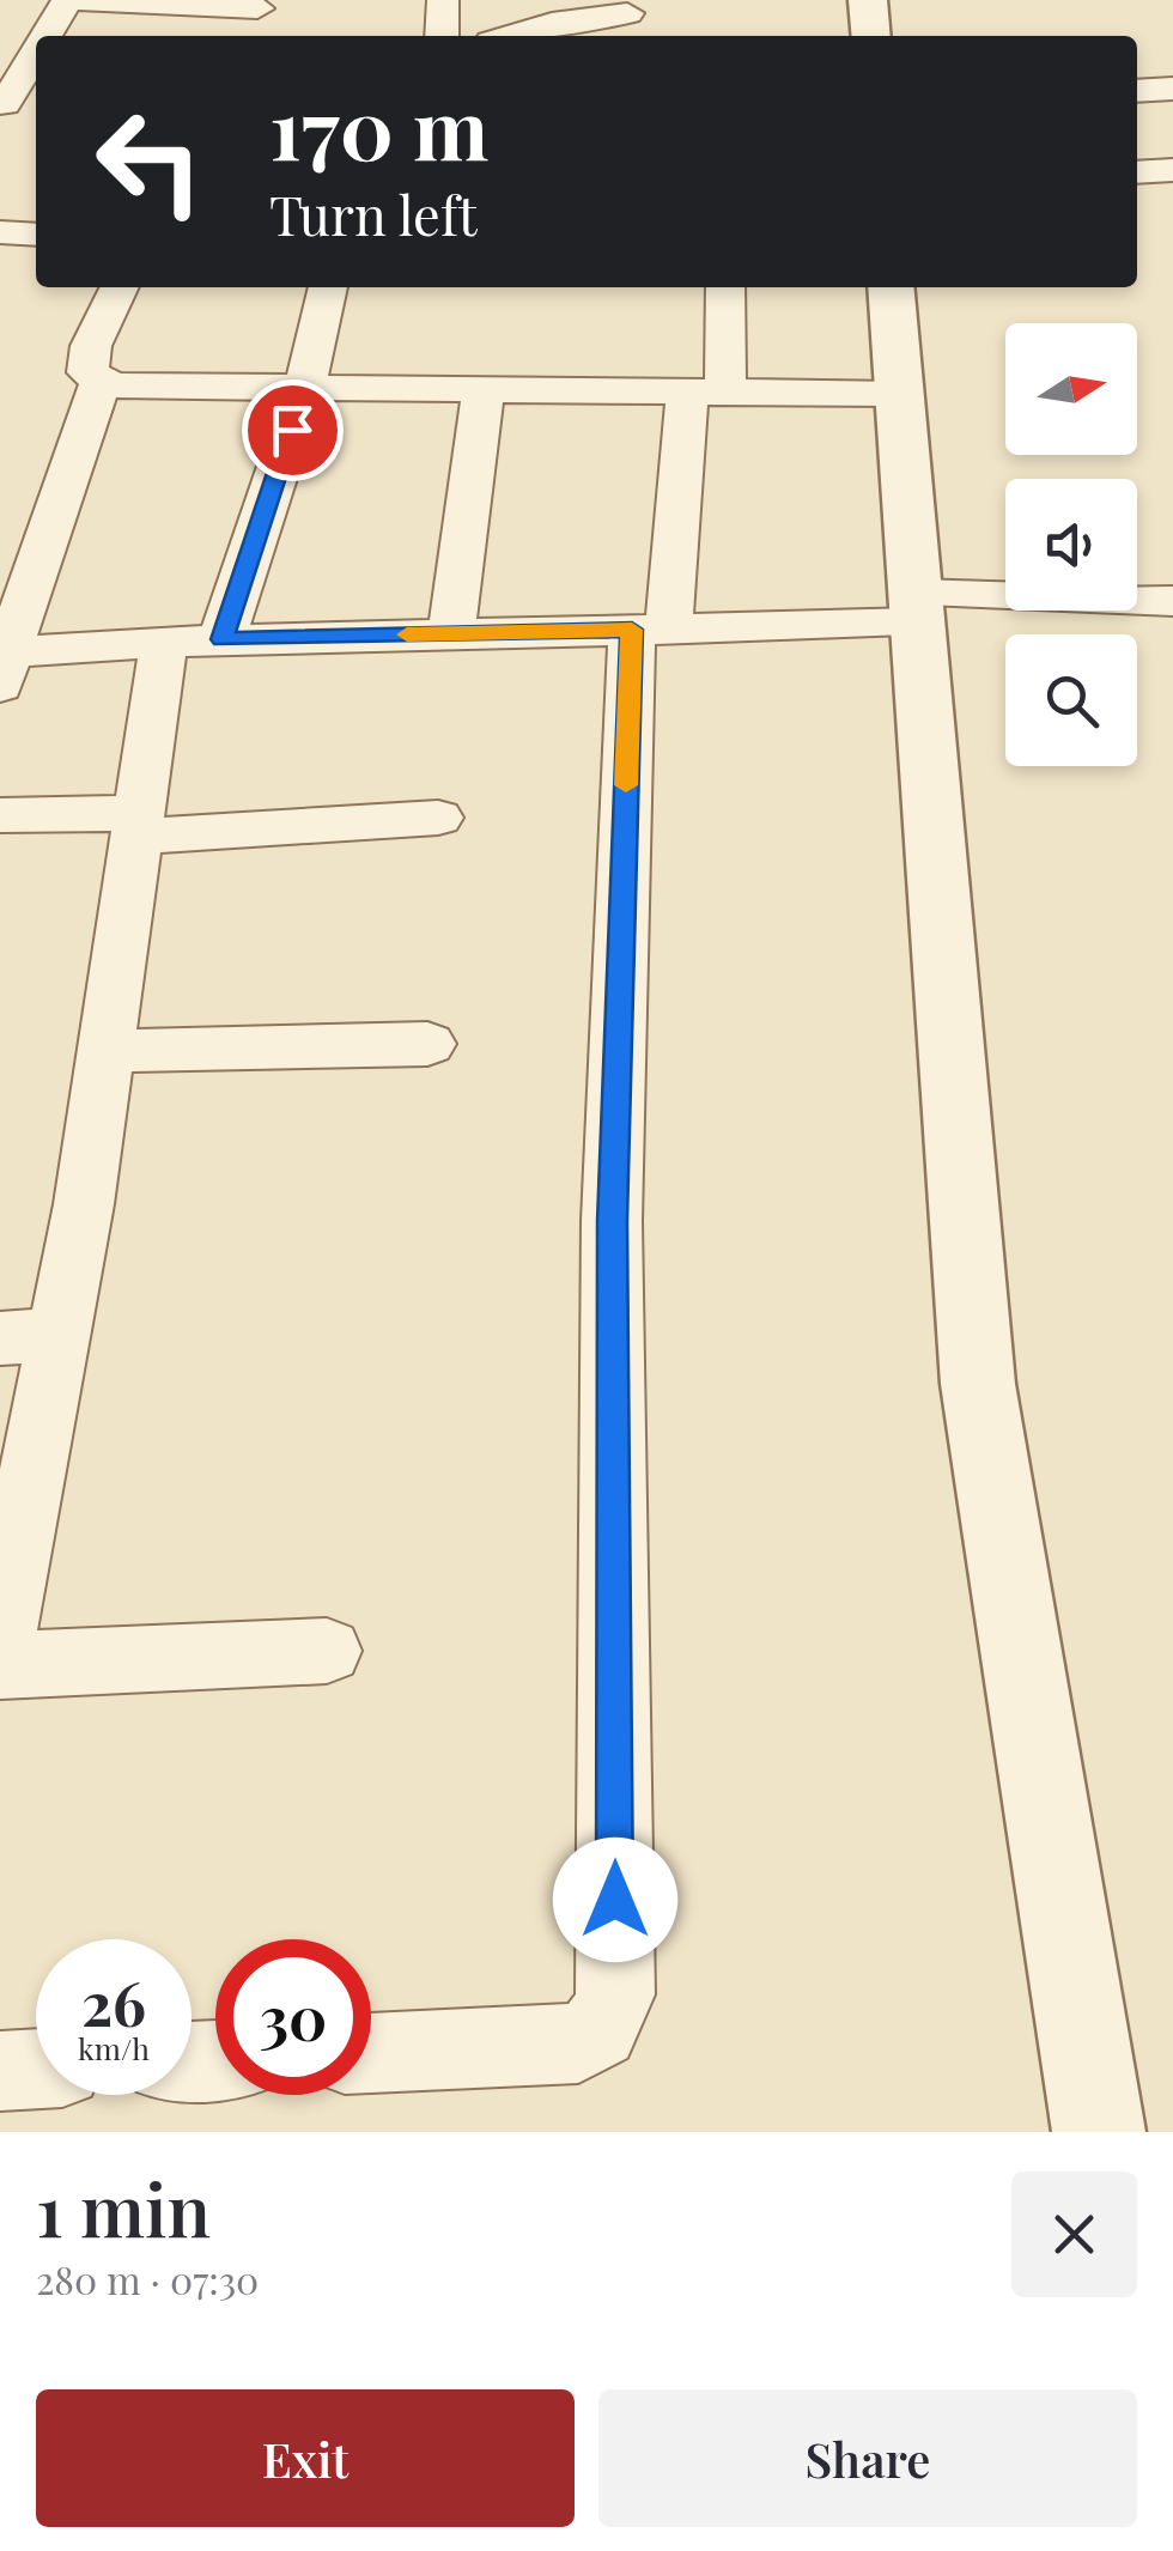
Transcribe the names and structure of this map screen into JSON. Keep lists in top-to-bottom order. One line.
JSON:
{"north":"right","page":{"turn":["170 m","Turn left"],"speed":"26 km/h","limit":"30","heading":["1 min","280 m · 07:30"],"buttons":["Exit","Share"]}}
